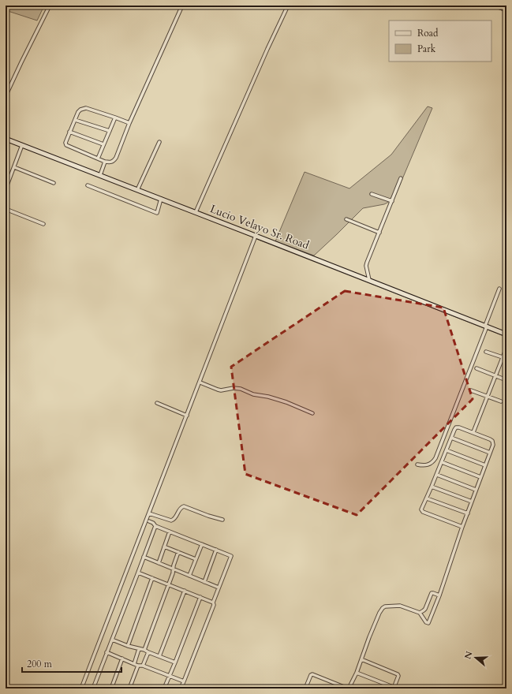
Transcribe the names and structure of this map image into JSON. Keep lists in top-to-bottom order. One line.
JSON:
{"streets":{"main road":["Lucio Velayo Sr. Road"]},"legend":["Road","Park"],"scale_bar":"200 m","north":"left"}
